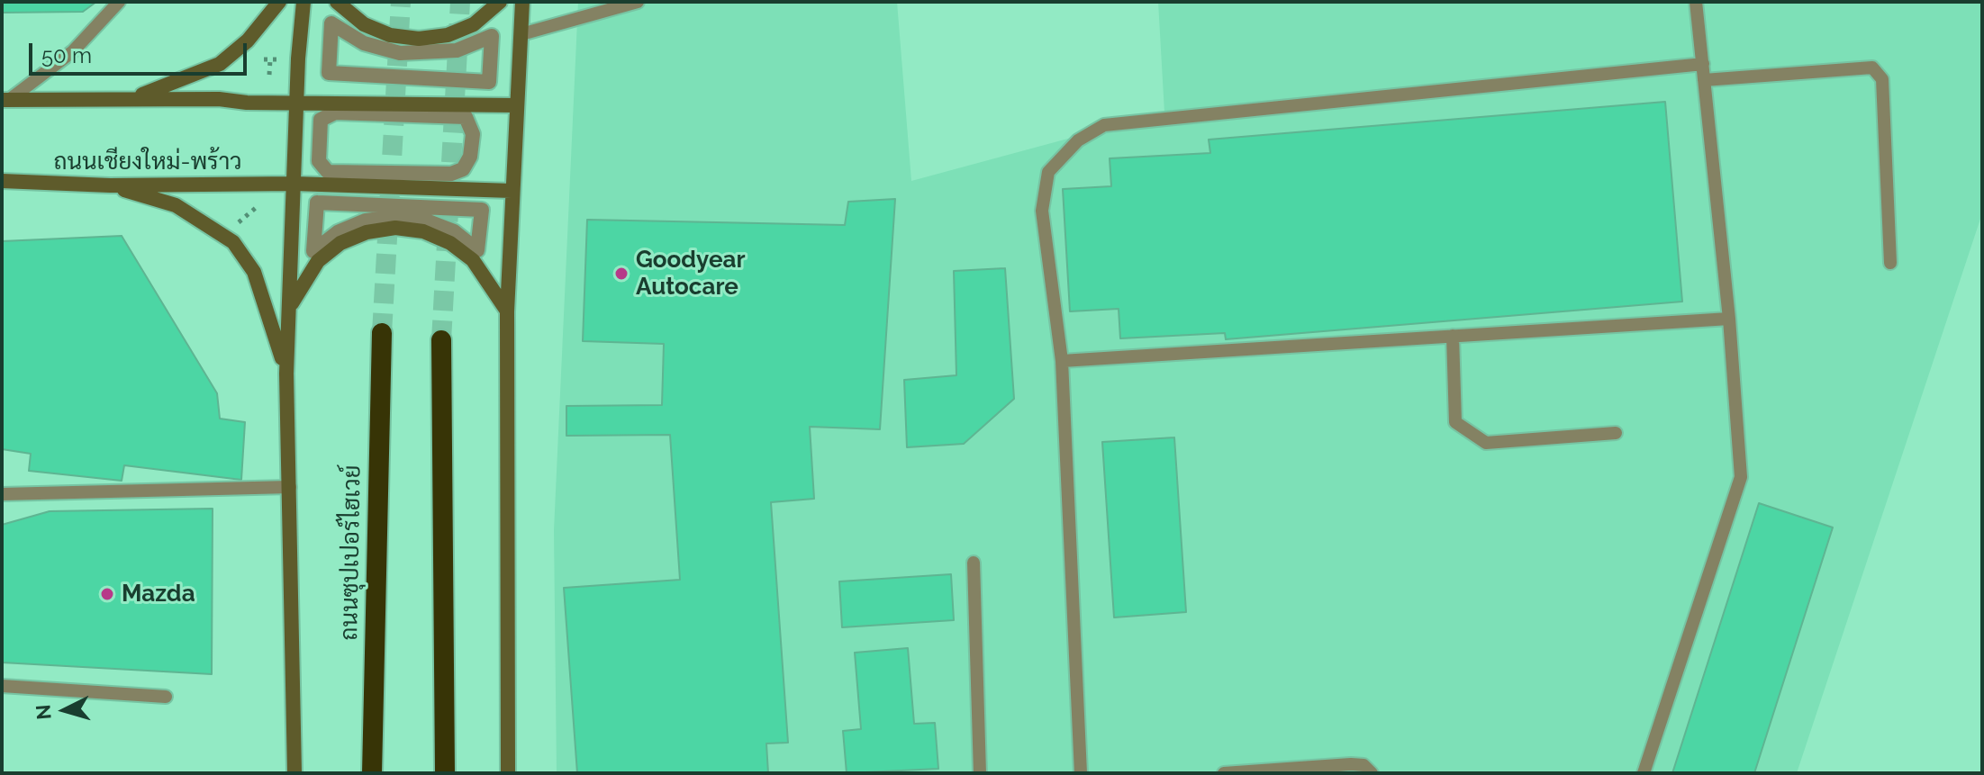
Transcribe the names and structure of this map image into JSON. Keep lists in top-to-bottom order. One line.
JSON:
{"streets":{"highway":["ถนนซุปเปอร์ไฮเวย์"],"main road":["ถนนเชียงใหม่-พร้าว"]},"places":["Goodyear Autocare","Mazda"],"scale_bar":"50 m","north":"left"}
